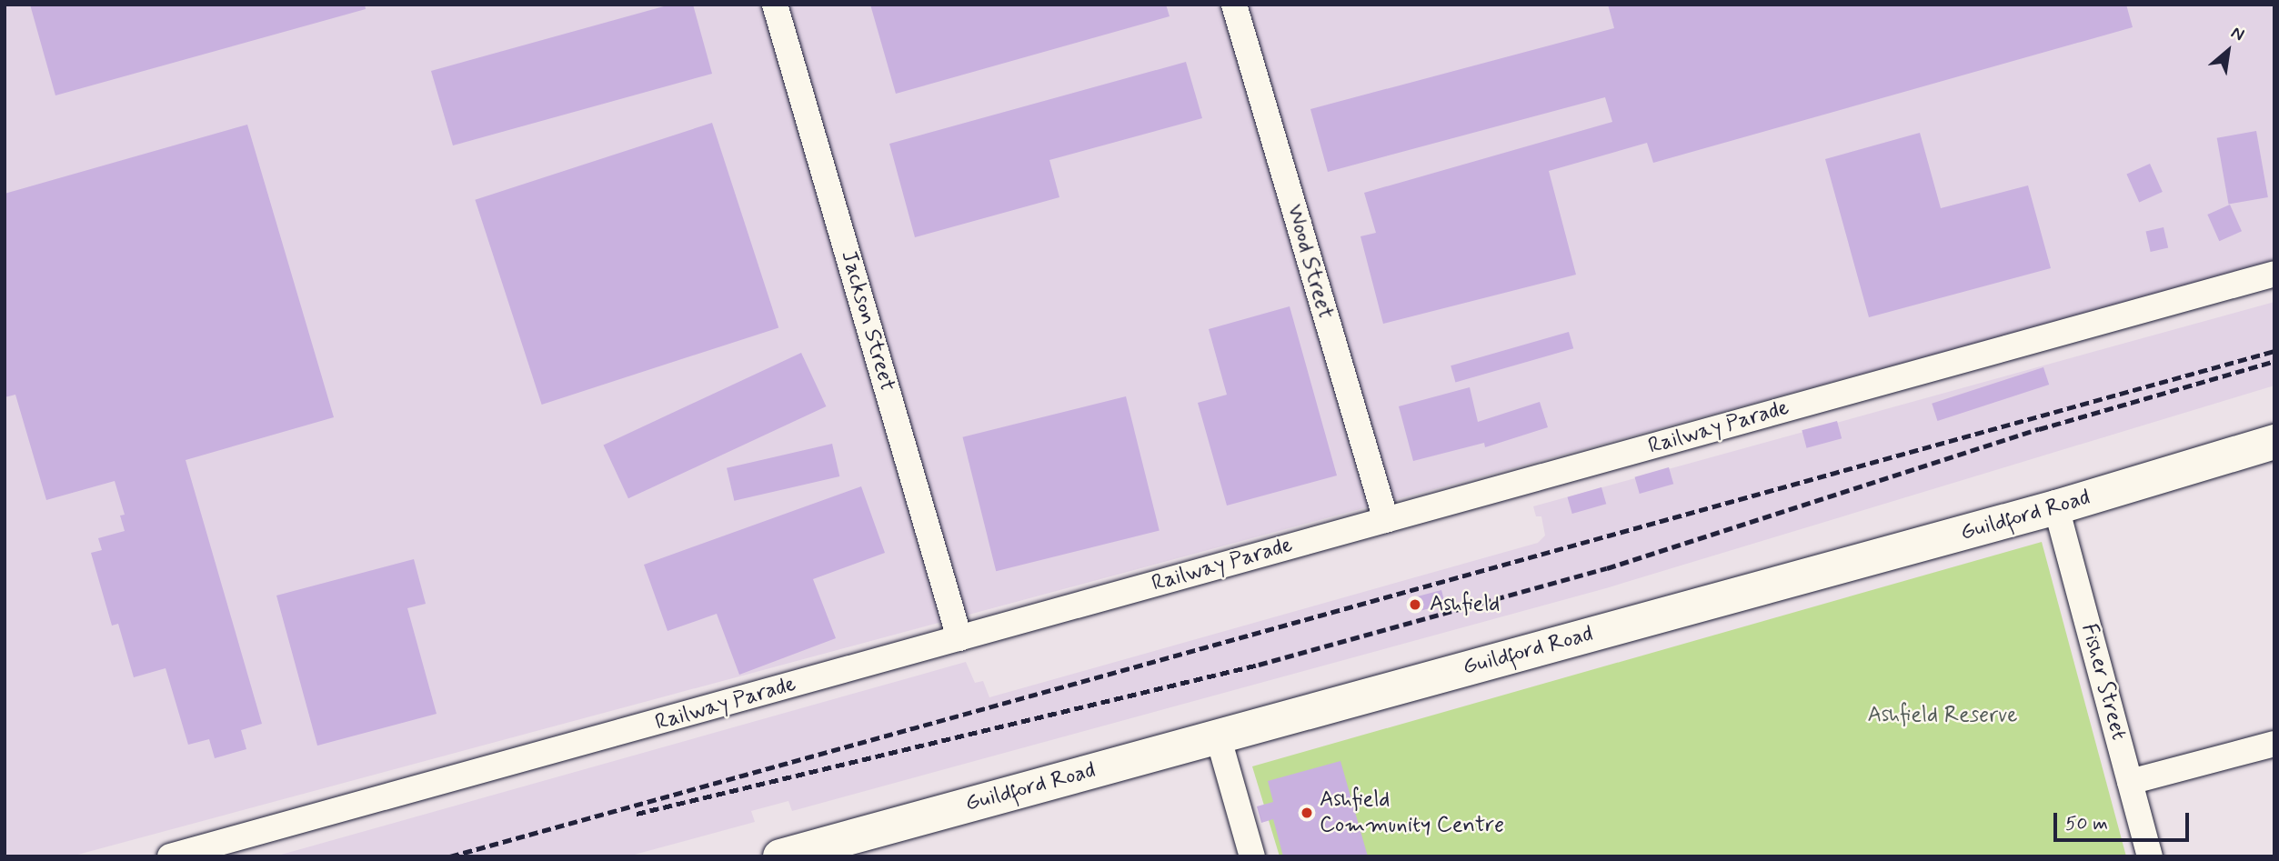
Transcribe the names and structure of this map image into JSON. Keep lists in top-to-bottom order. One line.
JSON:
{"streets":{"highway":["Guildford Road"],"street":["Wood Street","Jackson Street","Railway Parade","Fisher Street"]},"crossings":[["Wood Street","Railway Parade"],["Jackson Street","Railway Parade"],["Guildford Road","Fisher Street"]],"parks":["Ashfield Reserve"],"places":["Ashfield","Ashfield Community Centre"],"scale_bar":"50 m","north":"top right"}
